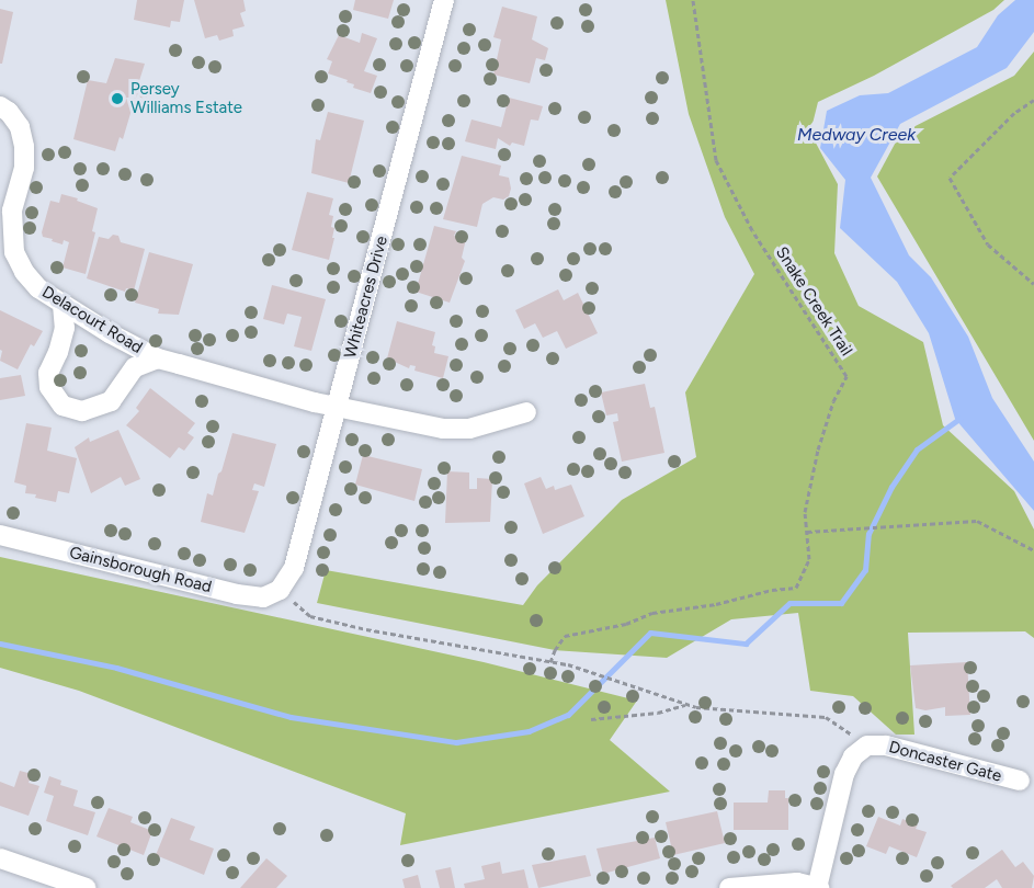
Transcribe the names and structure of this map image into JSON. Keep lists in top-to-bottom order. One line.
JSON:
{"streets":{"street":["Whiteacres Drive","Delacourt Road","Gainsborough Road","Doncaster Gate"],"path":["Snake Creek Trail"]},"crossings":[["Whiteacres Drive","Delacourt Road"],["Whiteacres Drive","Gainsborough Road"]],"water":["Medway Creek"],"places":["Persey Williams Estate"]}
